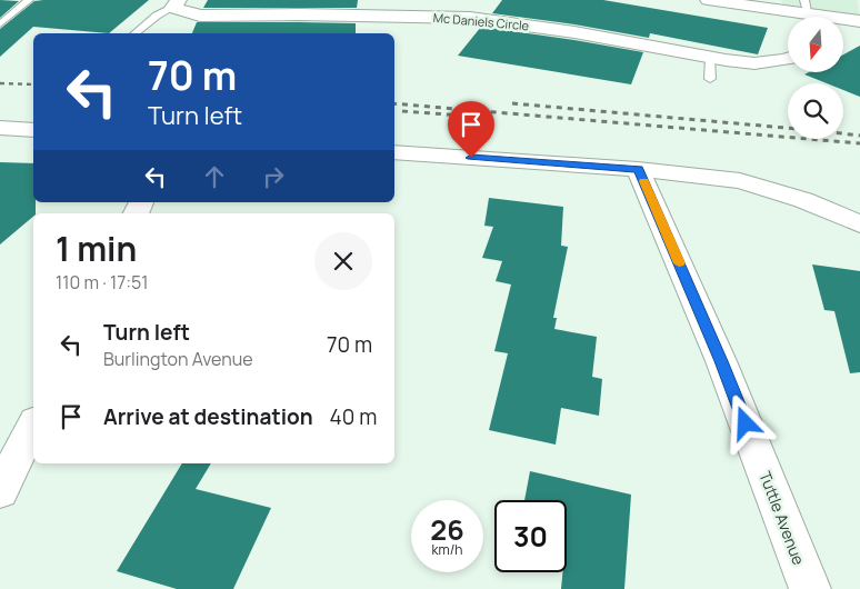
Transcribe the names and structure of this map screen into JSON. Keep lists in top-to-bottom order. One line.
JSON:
{"streets":{"street":["Mc Daniels Circle","Tuttle Avenue"]},"north":"bottom","page":{"turn":["70 m","Turn left"],"heading":["1 min","110 m · 17:51"],"list":[{"name":"Turn left","note":"Burlington Avenue","value":"70 m"},{"name":"Arrive at destination","value":"40 m"}],"speed":"26 km/h","limit":"30"}}
